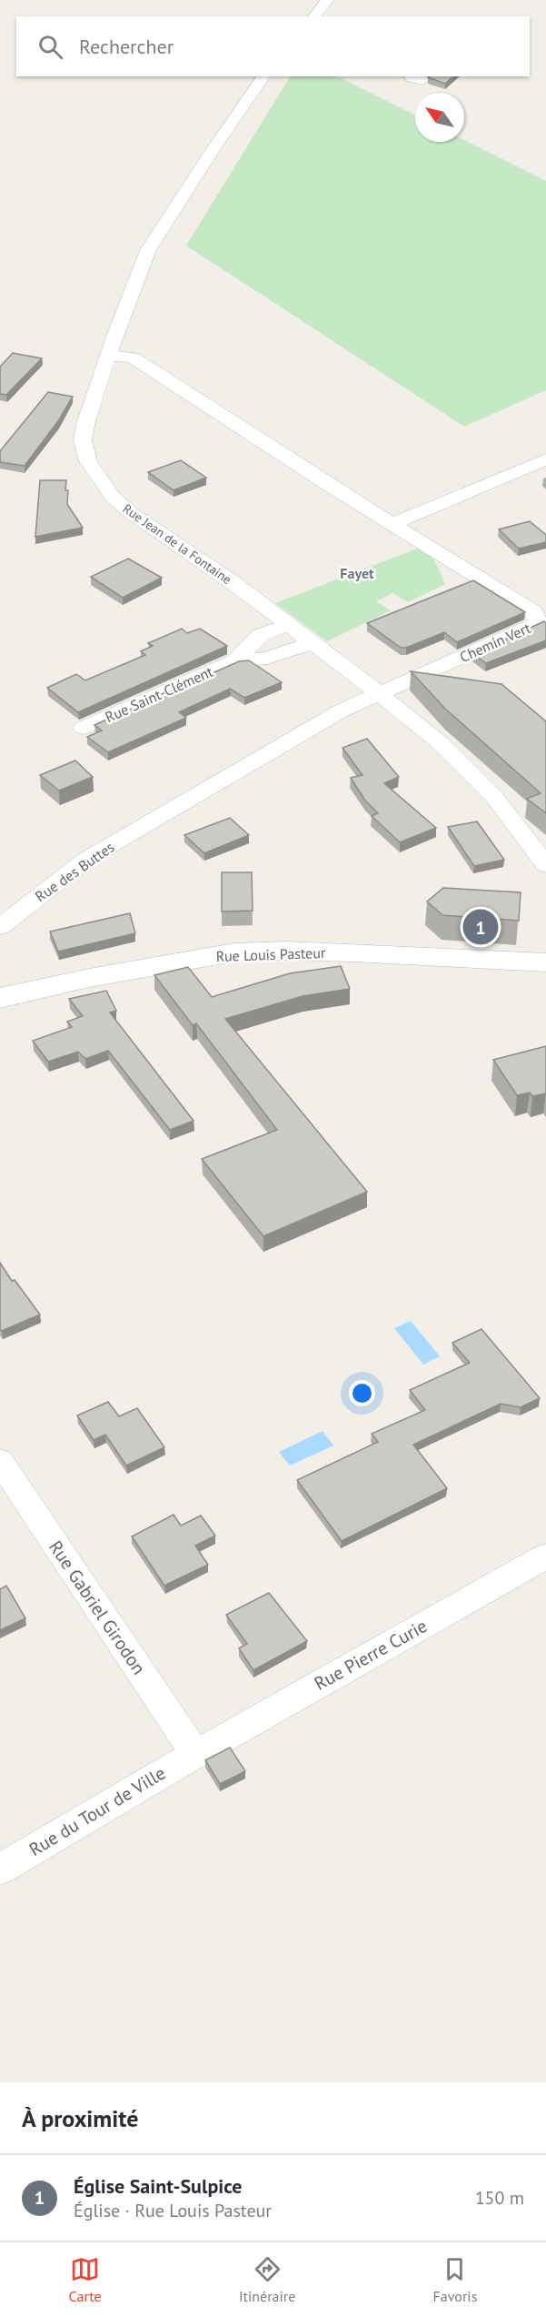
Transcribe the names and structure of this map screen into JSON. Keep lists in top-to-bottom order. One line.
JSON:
{"streets":{"main road":["Rue Louis Pasteur"],"street":["Rue Jean de la Fontaine","Chemin Vert","Rue Saint-Clément","Rue des Buttes","Rue Gabriel Girodon","Rue Pierre Curie","Rue du Tour de Ville"]},"crossings":[["Rue Jean de la Fontaine","Chemin Vert"],["Rue Jean de la Fontaine","Rue Saint-Clément"],["Rue Jean de la Fontaine","Rue des Buttes"],["Chemin Vert","Rue des Buttes"],["Rue Gabriel Girodon","Rue Pierre Curie"],["Rue Gabriel Girodon","Rue du Tour de Ville"],["Rue Pierre Curie","Rue du Tour de Ville"]],"districts":["Fayet"],"north":"top left","page":{"search":"Rechercher","pins":"1","heading":"À proximité","list":[{"mark":"1","name":"Église Saint-Sulpice","note":"Église · Rue Louis Pasteur","value":"150 m"}],"nav":["Carte","Itinéraire","Favoris"]}}
